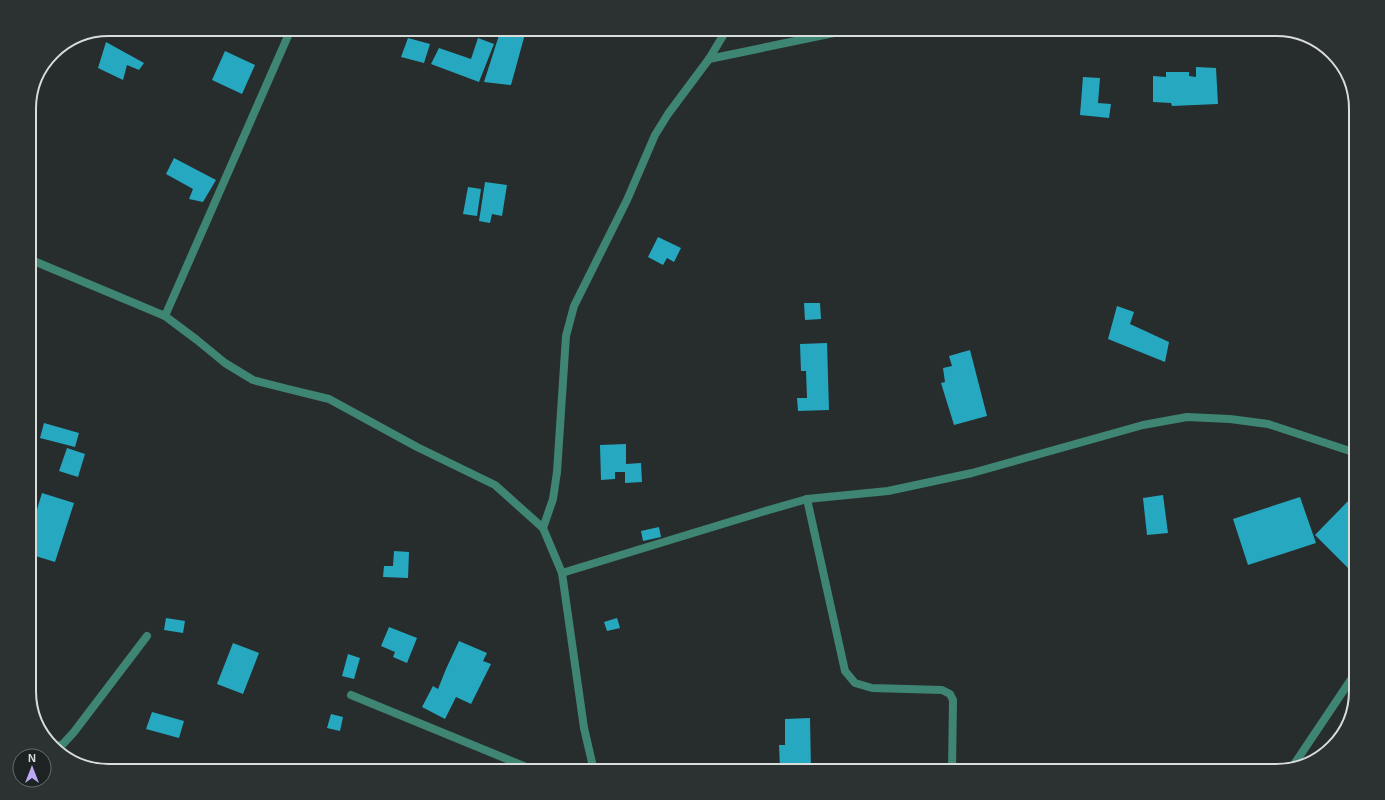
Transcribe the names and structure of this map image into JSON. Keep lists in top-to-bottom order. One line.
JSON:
{"north":"top"}
